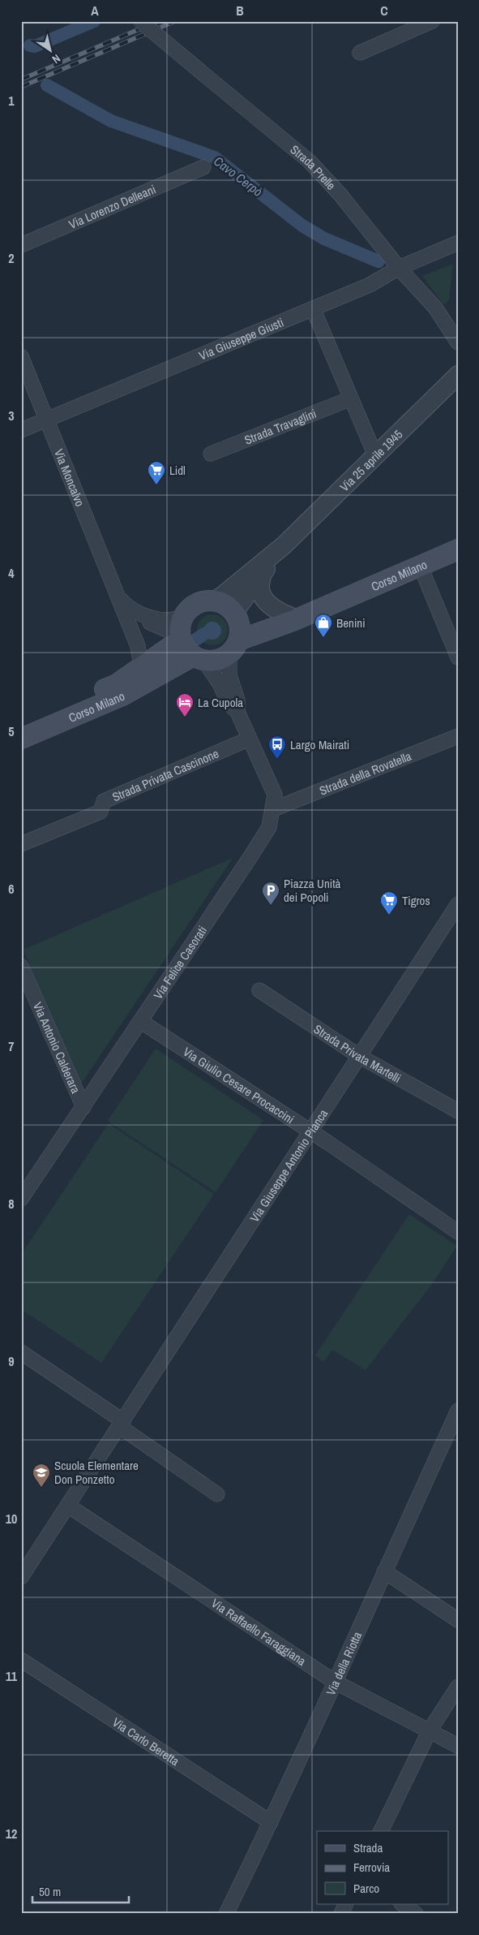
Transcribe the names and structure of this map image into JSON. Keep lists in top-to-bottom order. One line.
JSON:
{"streets":{"main road":["Corso Milano"],"street":["Strada Prelle","Via Lorenzo Delleani","Via Giuseppe Giusti","Strada Travaglini","Via 25 aprile 1945","Via Moncalvo","Strada della Rovatella","Strada Privata Cascinone","Via Felice Casorati","Via Antonio Calderara","Strada Privata Martelli","Via Giulio Cesare Procaccini","Via Giuseppe Antonio Pianca","Via Raffaello Faraggiana","Via della Riotta","Via Carlo Beretta"]},"crossings":[["Strada Prelle","Via Giuseppe Giusti"],["Via Giuseppe Giusti","Via Moncalvo"],["Via Moncalvo","Corso Milano"],["Via Moncalvo","Via Felice Casorati"],["Corso Milano","Via Felice Casorati"],["Strada della Rovatella","Via Felice Casorati"],["Strada Privata Cascinone","Via Felice Casorati"],["Via Felice Casorati","Via Antonio Calderara"],["Via Felice Casorati","Via Giulio Cesare Procaccini"],["Strada Privata Martelli","Via Giuseppe Antonio Pianca"],["Via Giulio Cesare Procaccini","Via Giuseppe Antonio Pianca"],["Via Giuseppe Antonio Pianca","Via Raffaello Faraggiana"],["Via Raffaello Faraggiana","Via della Riotta"],["Via della Riotta","Via Carlo Beretta"]],"water":["Cavo Cerpò"],"places":{"supermarket":["Lidl","Tigros"],"shop":["Benini"],"hotel":["La Cupola"],"bus stop":["Largo Mairati"],"parking":["Piazza Unità dei Popoli"],"school or university":["Scuola Elementare Don Ponzetto"]},"legend":["Strada","Ferrovia","Parco"],"scale_bar":"50 m","north":"bottom right","grid":{"columns":["A","B","C"],"rows":["1","2","3","4","5","6","7","8","9","10","11","12"]}}
